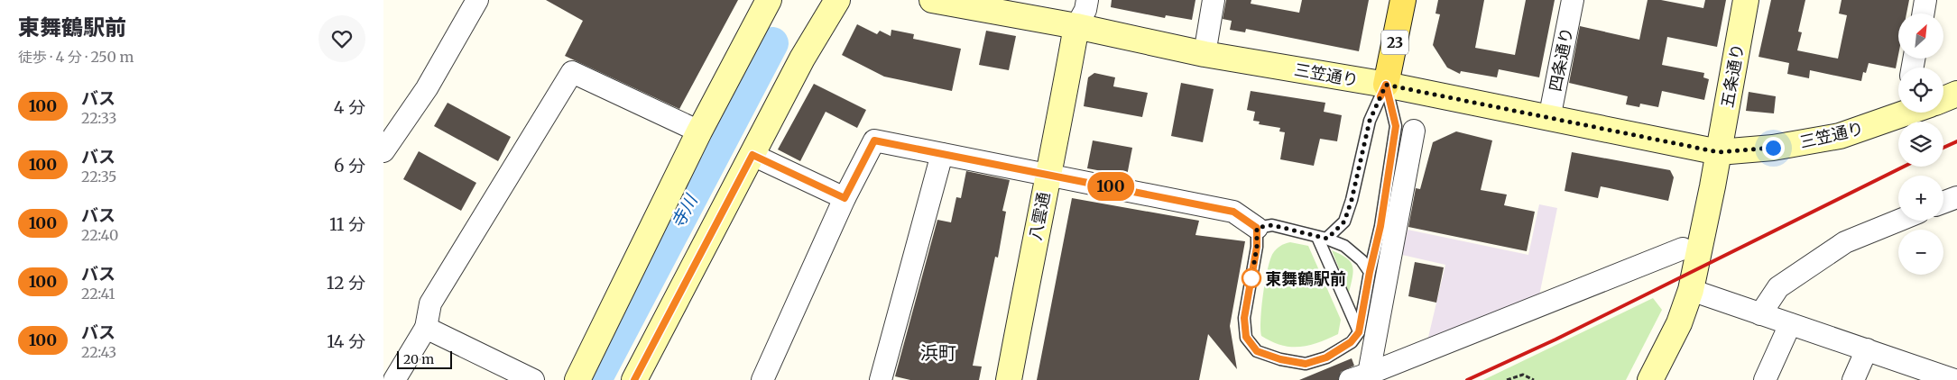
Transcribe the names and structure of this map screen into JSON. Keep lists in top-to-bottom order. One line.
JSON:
{"streets":{"main road":["23"],"street":["四条通り","三笠通り","五条通り","八雲通"]},"crossings":[["23","三笠通り"],["四条通り","三笠通り"],["三笠通り","五条通り"],["三笠通り","八雲通"]],"districts":["浜町"],"water":["寺川"],"places":["東舞鶴駅前"],"lines":["bus line 100"],"scale_bar":"20 m","north":"top right","page":{"heading":["東舞鶴駅前","徒歩 · 4 分 · 250 m"],"on_map":"100","map_buttons":["+","−"],"list":[{"mark":"100","name":"バス","note":"22:33","value":"4 分"},{"mark":"100","name":"バス","note":"22:35","value":"6 分"},{"mark":"100","name":"バス","note":"22:40","value":"11 分"},{"mark":"100","name":"バス","note":"22:41","value":"12 分"},{"mark":"100","name":"バス","note":"22:43","value":"14 分"}],"scale":"20 m"}}
